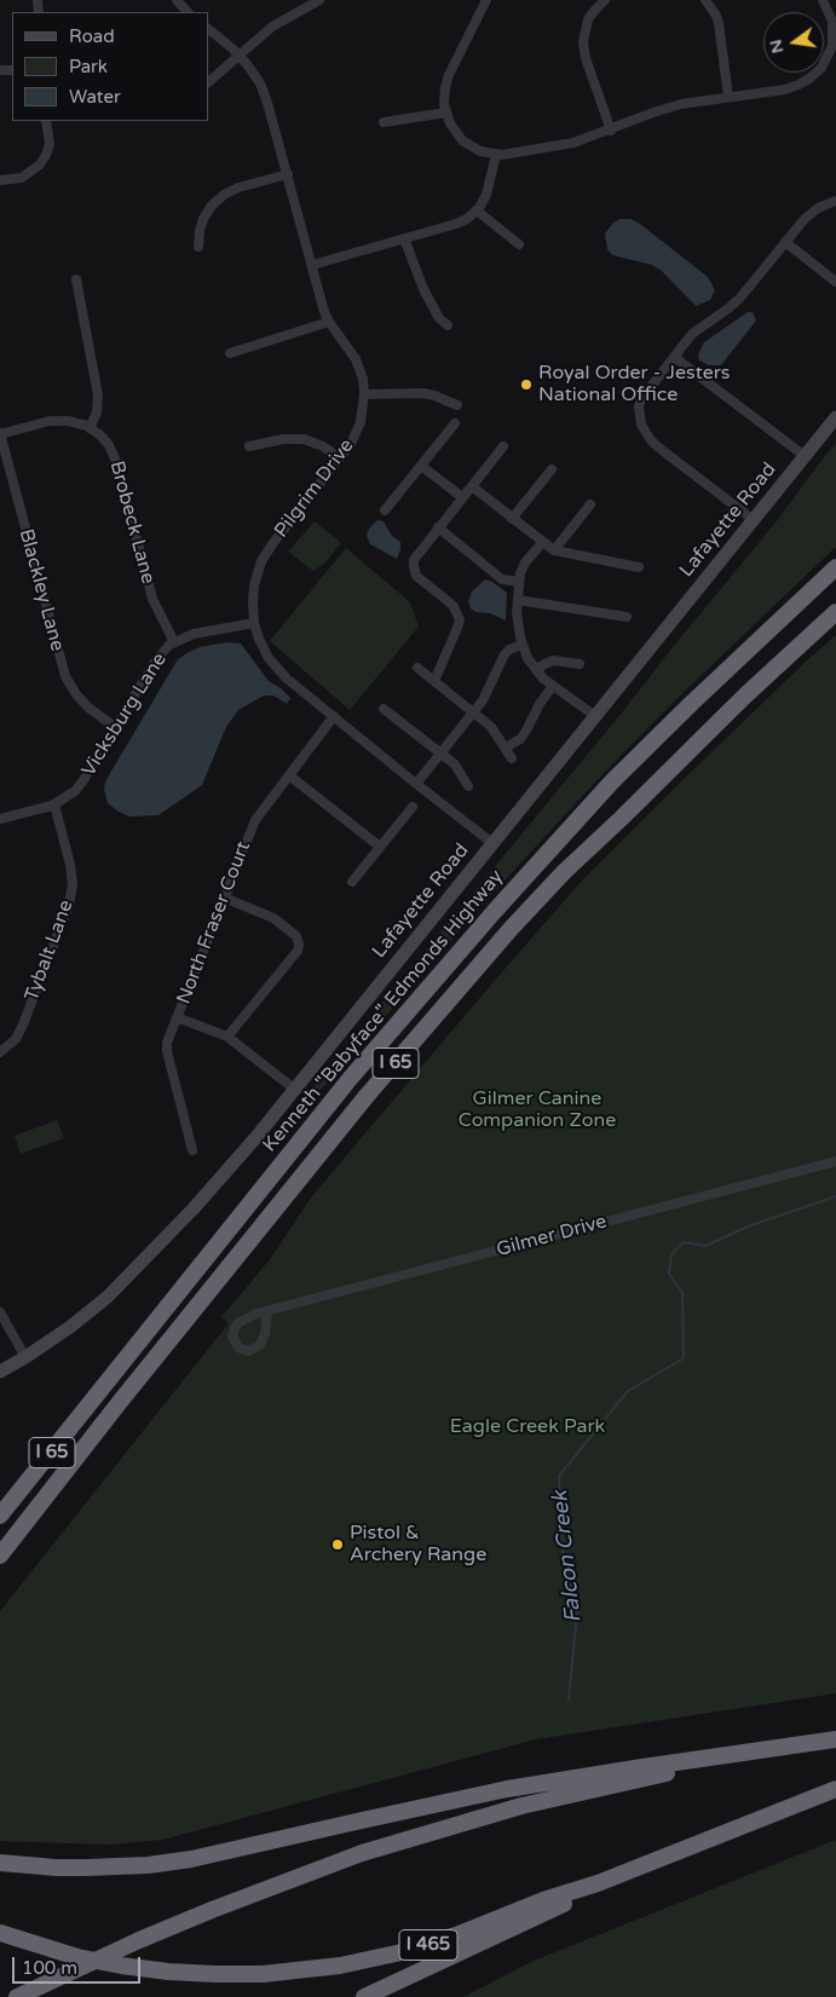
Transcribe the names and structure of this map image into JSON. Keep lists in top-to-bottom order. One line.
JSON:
{"streets":{"highway":["Kenneth \"Babyface\" Edmonds Highway","I 65","I 465"],"main road":["Lafayette Road"],"street":["Pilgrim Drive","Brobeck Lane","Blackley Lane","Vicksburg Lane","North Fraser Court","Tybalt Lane","Gilmer Drive"]},"crossings":[["Pilgrim Drive","Lafayette Road"],["Pilgrim Drive","Vicksburg Lane"],["Pilgrim Drive","North Fraser Court"],["Brobeck Lane","Blackley Lane"],["Brobeck Lane","Vicksburg Lane"],["Blackley Lane","Vicksburg Lane"],["Vicksburg Lane","Tybalt Lane"]],"water":["Falcon Creek"],"parks":["Gilmer Canine Companion Zone","Eagle Creek Park"],"places":["Royal Order - Jesters National Office","Pistol & Archery Range"],"legend":["Road","Park","Water"],"scale_bar":"100 m","north":"left"}
